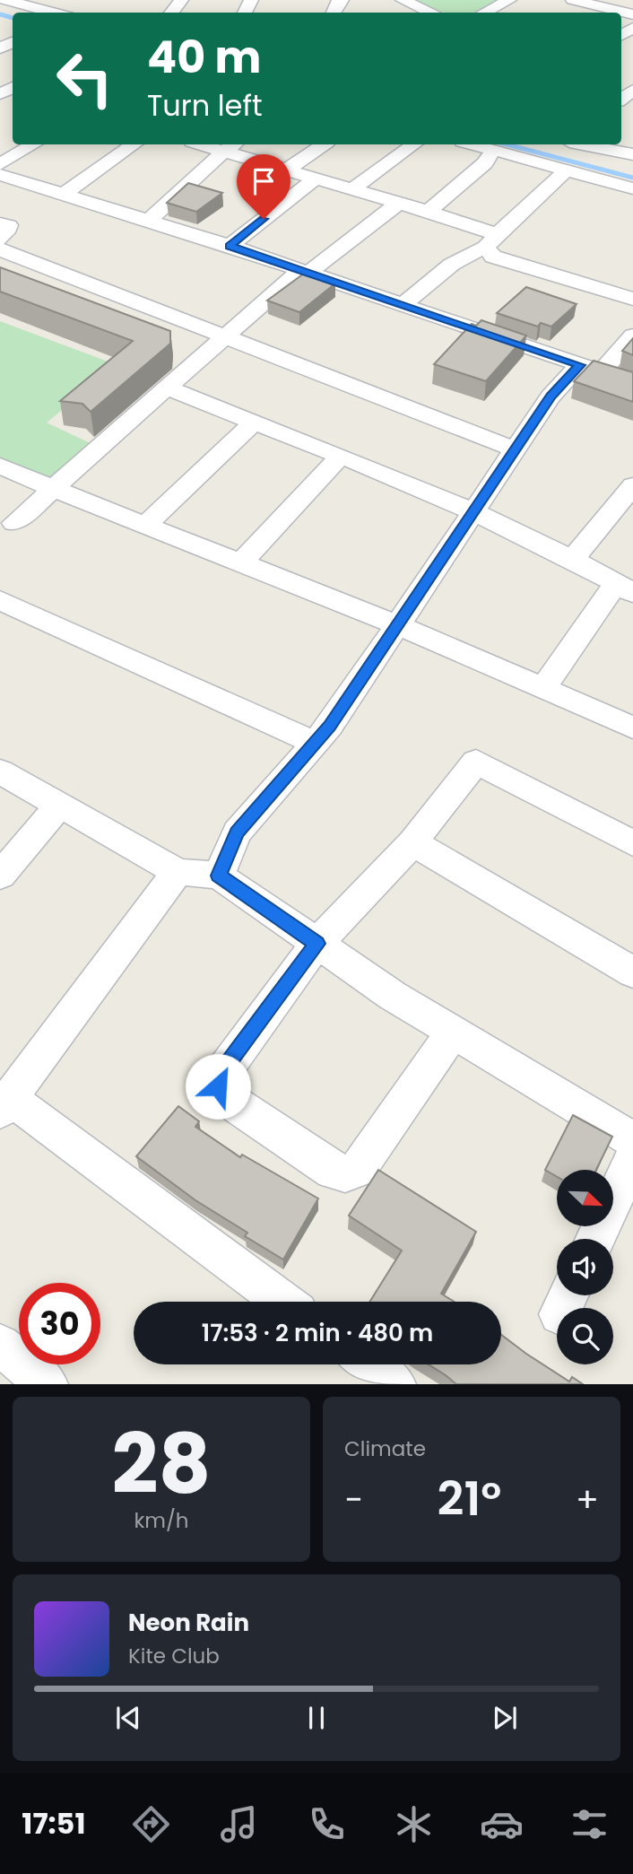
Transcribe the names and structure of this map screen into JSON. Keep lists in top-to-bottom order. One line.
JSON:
{"north":"bottom right","page":{"turn":["40 m","Turn left"],"limit":"30","trip":"17:53 · 2 min · 480 m","tile":[["28","km/h"],"Climate"],"heat":["−","21°","+"],"song":["Neon Rain","Kite Club"],"tabs":"17:51"}}
